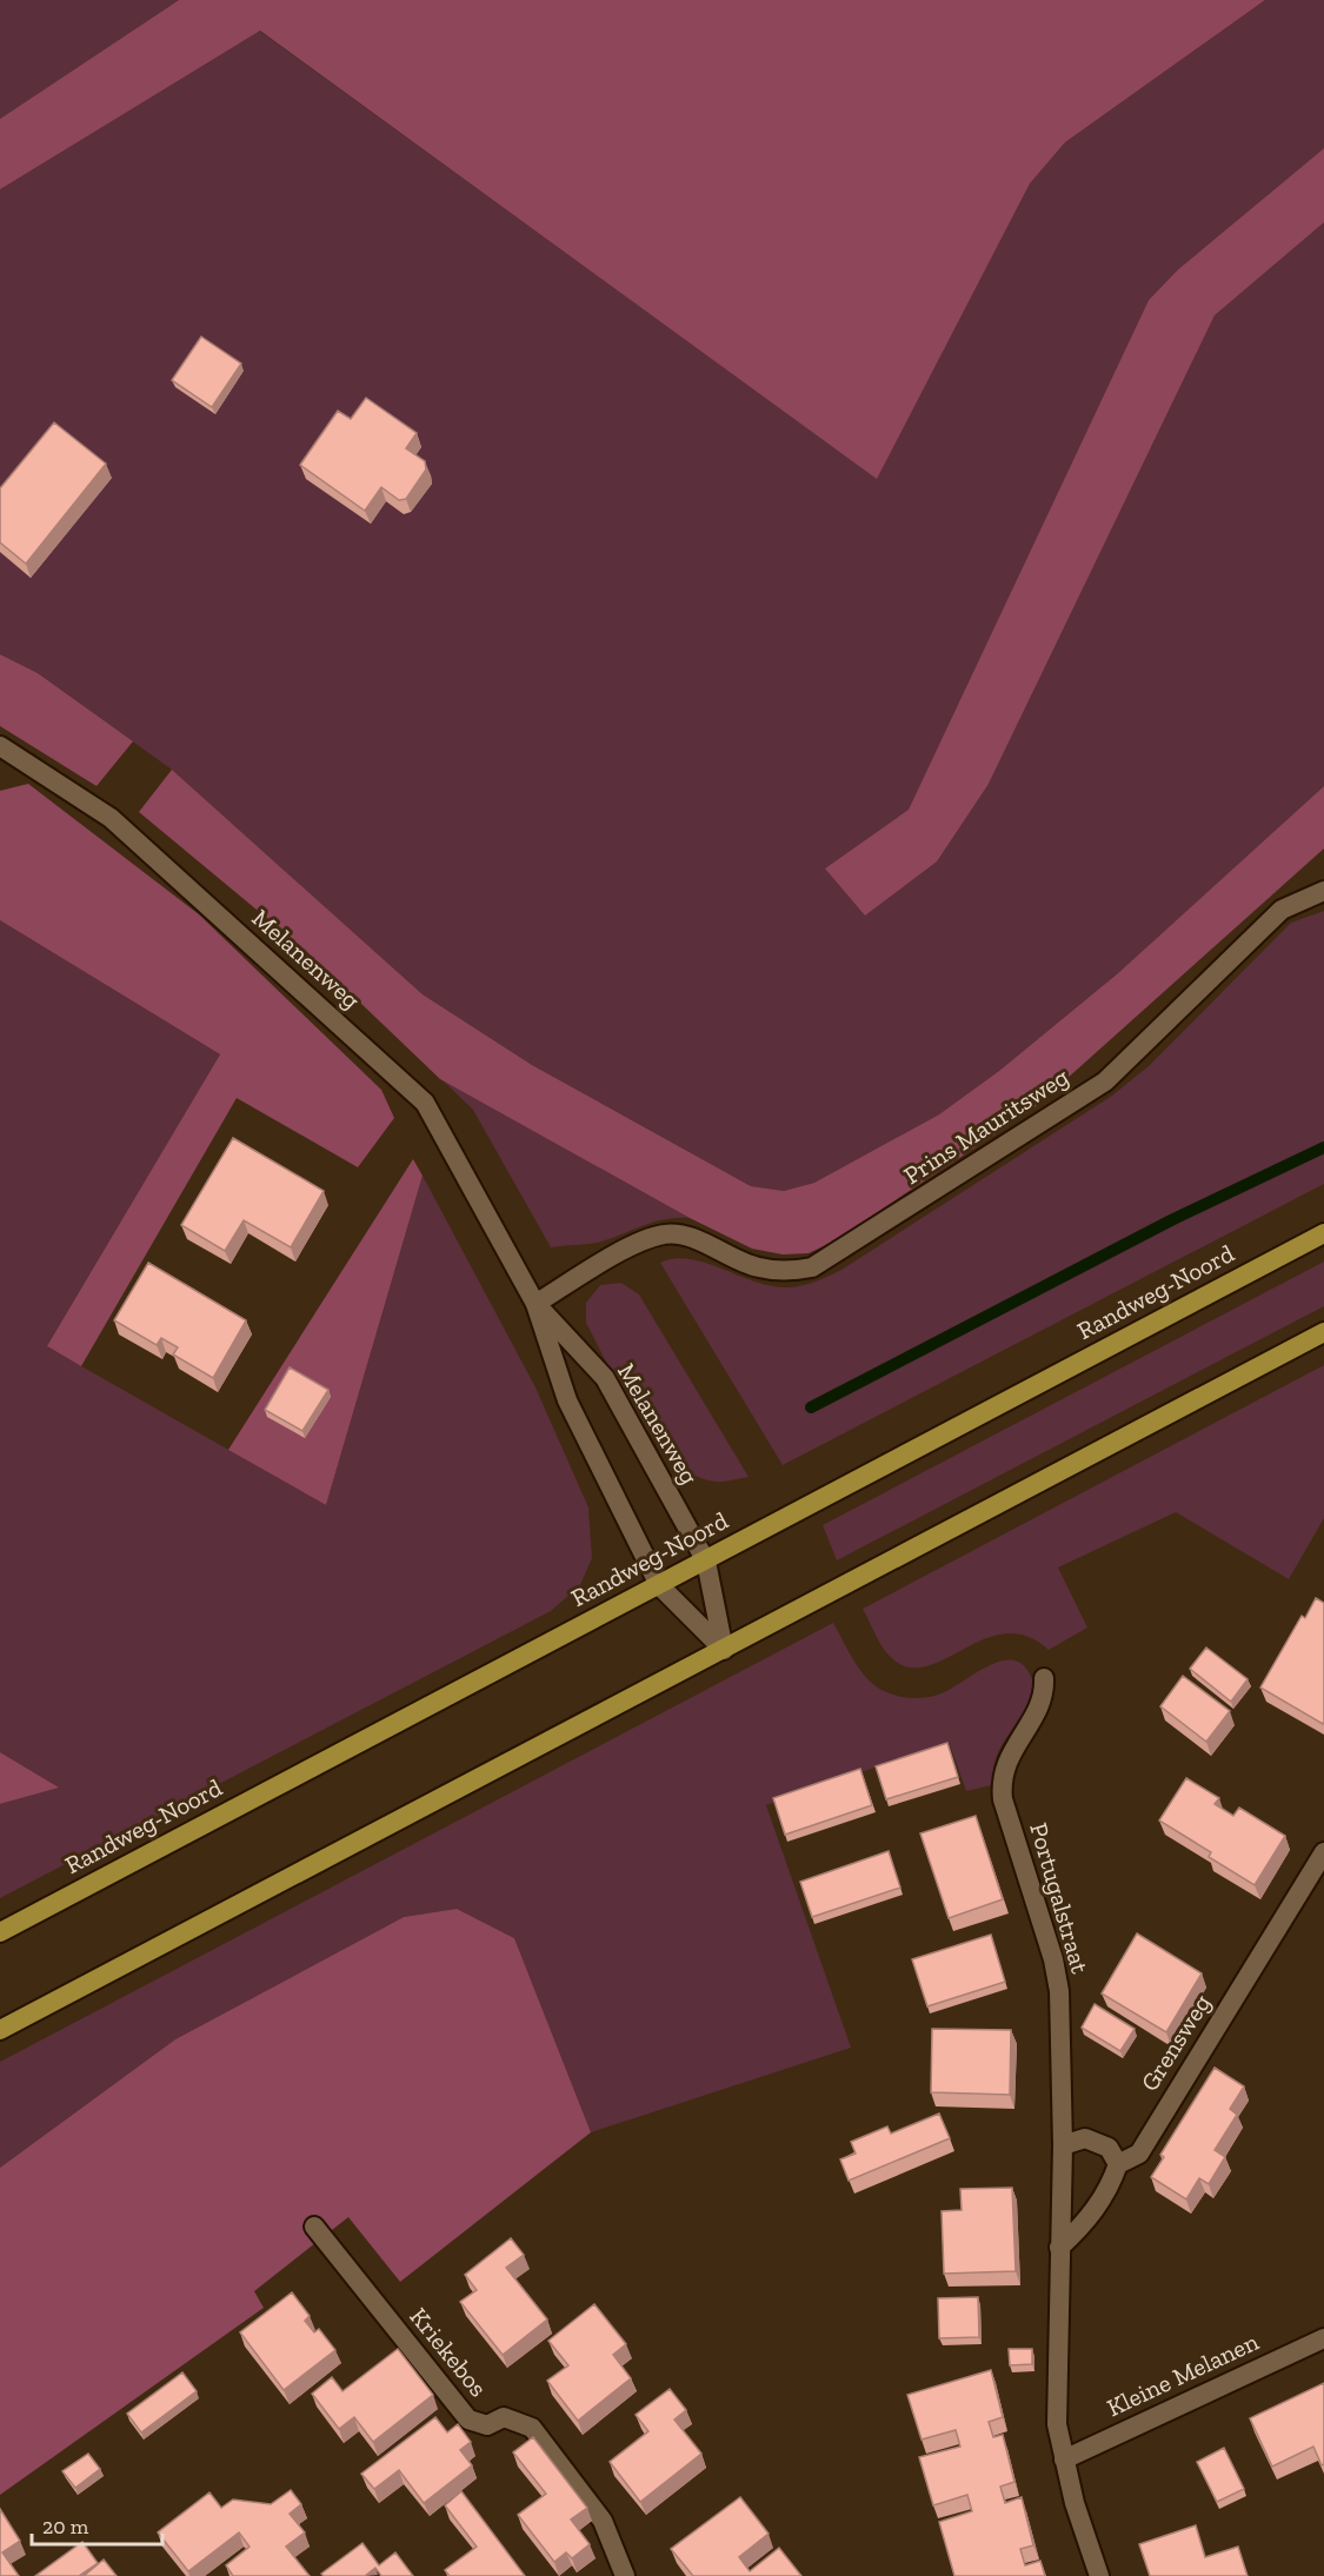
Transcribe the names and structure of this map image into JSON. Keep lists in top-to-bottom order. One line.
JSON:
{"streets":{"main road":["Randweg-Noord"],"street":["Melanenweg","Prins Mauritsweg","Portugalstraat","Grensweg","Kriekebos","Kleine Melanen"]},"crossings":[["Melanenweg","Prins Mauritsweg"],["Melanenweg","Randweg-Noord"],["Portugalstraat","Kleine Melanen"]],"scale_bar":"20 m"}
